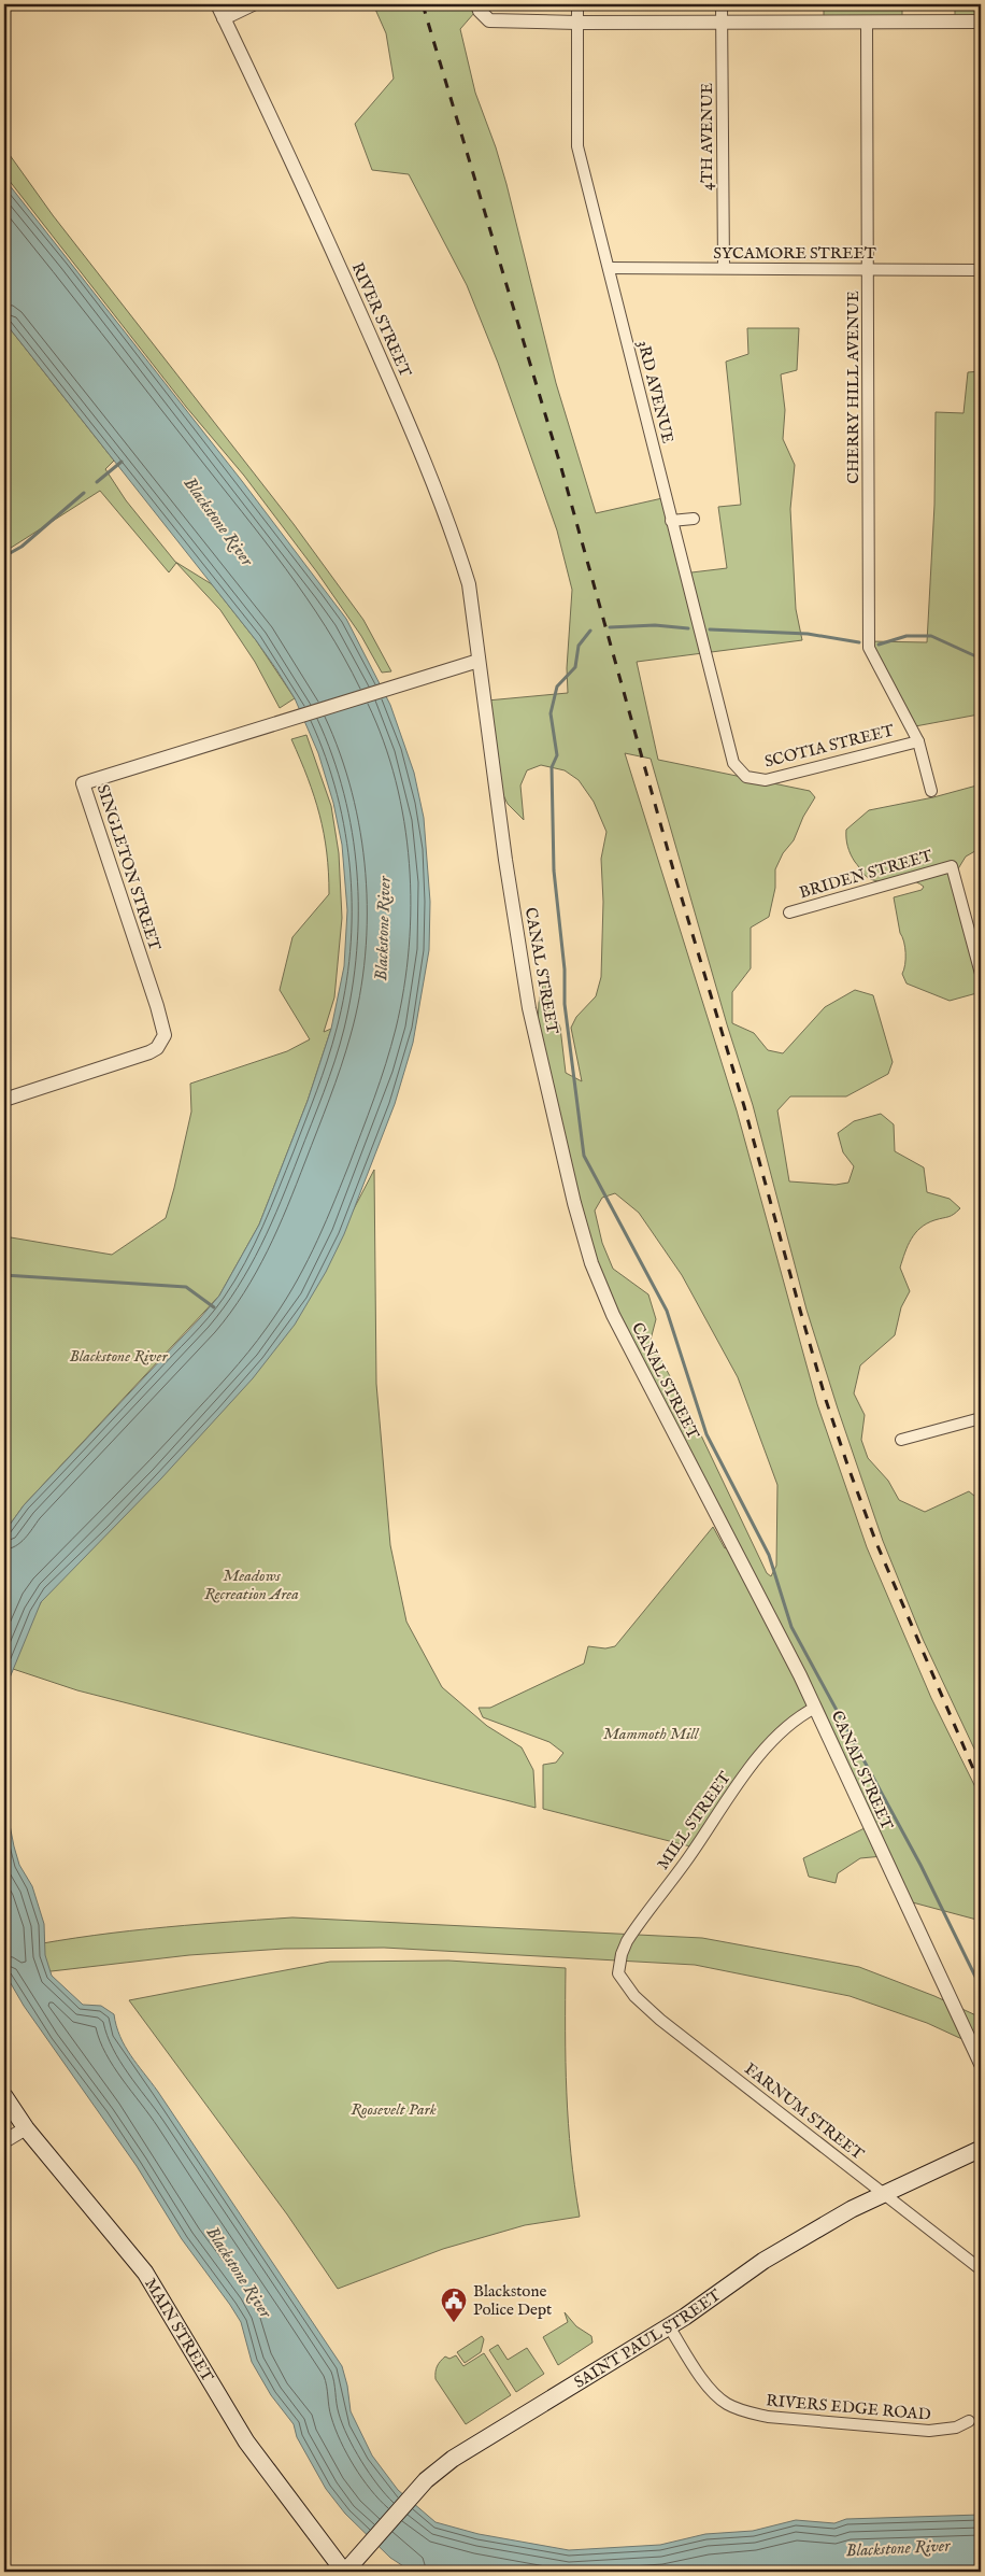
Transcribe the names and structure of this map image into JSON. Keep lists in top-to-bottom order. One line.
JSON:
{"streets":{"main road":["MAIN STREET","SAINT PAUL STREET"],"street":["4TH AVENUE","SYCAMORE STREET","RIVER STREET","CHERRY HILL AVENUE","3RD AVENUE","SCOTIA STREET","SINGLETON STREET","BRIDEN STREET","CANAL STREET","MILL STREET","FARNUM STREET","RIVERS EDGE ROAD"]},"crossings":[["4TH AVENUE","SYCAMORE STREET"],["SYCAMORE STREET","CHERRY HILL AVENUE"],["SYCAMORE STREET","3RD AVENUE"],["RIVER STREET","SINGLETON STREET"],["RIVER STREET","CANAL STREET"],["CHERRY HILL AVENUE","SCOTIA STREET"],["3RD AVENUE","SCOTIA STREET"],["SINGLETON STREET","CANAL STREET"],["CANAL STREET","MILL STREET"],["MILL STREET","FARNUM STREET"],["FARNUM STREET","SAINT PAUL STREET"],["MAIN STREET","SAINT PAUL STREET"],["SAINT PAUL STREET","RIVERS EDGE ROAD"]],"water":["Blackstone River"],"parks":["Blackstone River","Meadows Recreation Area","Mammoth Mill","Roosevelt Park"],"places":{"public building":["Blackstone Police Dept"]}}
